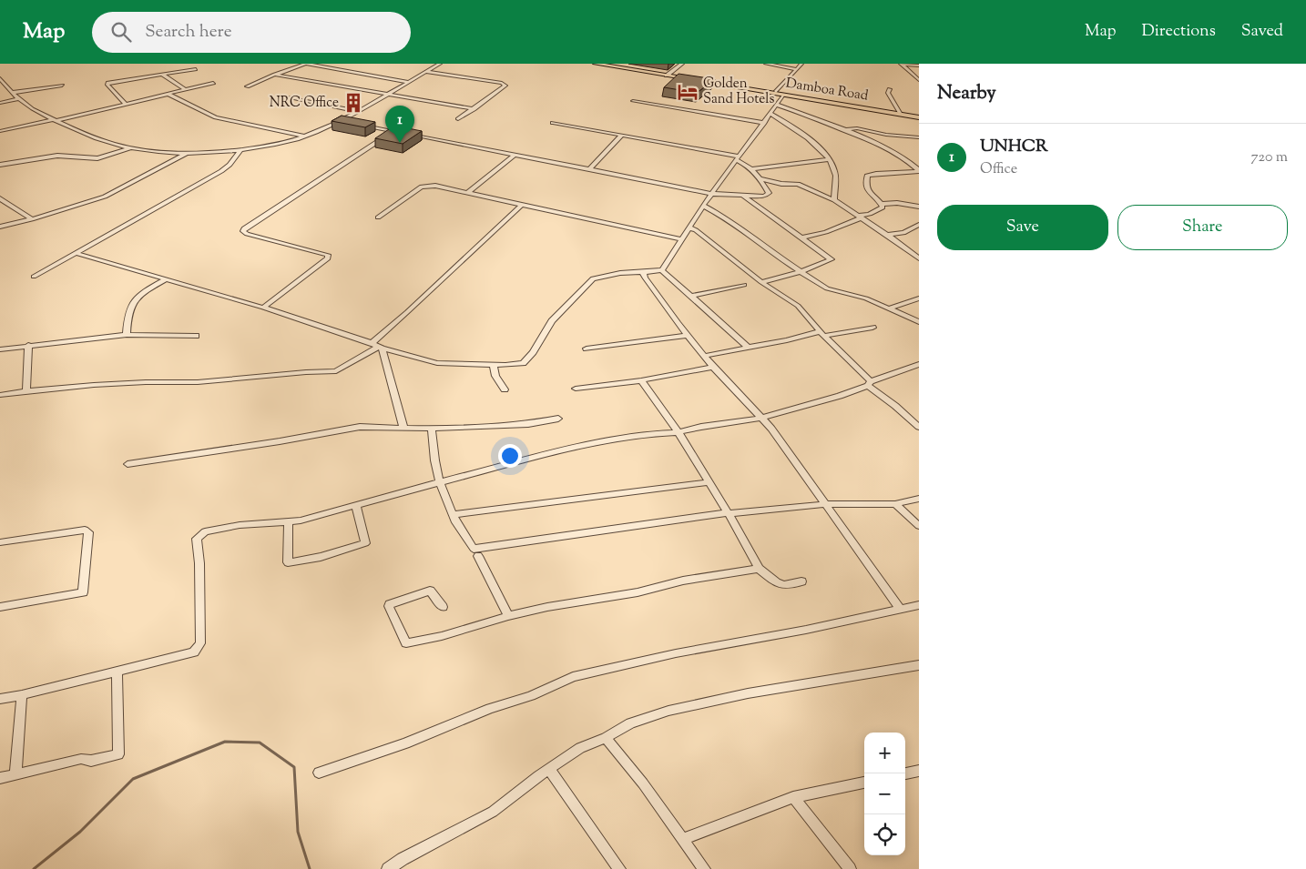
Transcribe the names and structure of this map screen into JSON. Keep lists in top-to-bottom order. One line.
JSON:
{"streets":{"main road":["Damboa Road"]},"places":{"hotel":["Golden Sand Hotels"],"building":["NRC Office"]},"page":{"header":"Map","search":"Search here","nav":["Map","Directions","Saved"],"heading":"Nearby","pins":"1","list":[{"mark":"1","name":"UNHCR","note":"Office","value":"720 m"}],"buttons":["Save","Share"],"map_buttons":["+","−"]}}
